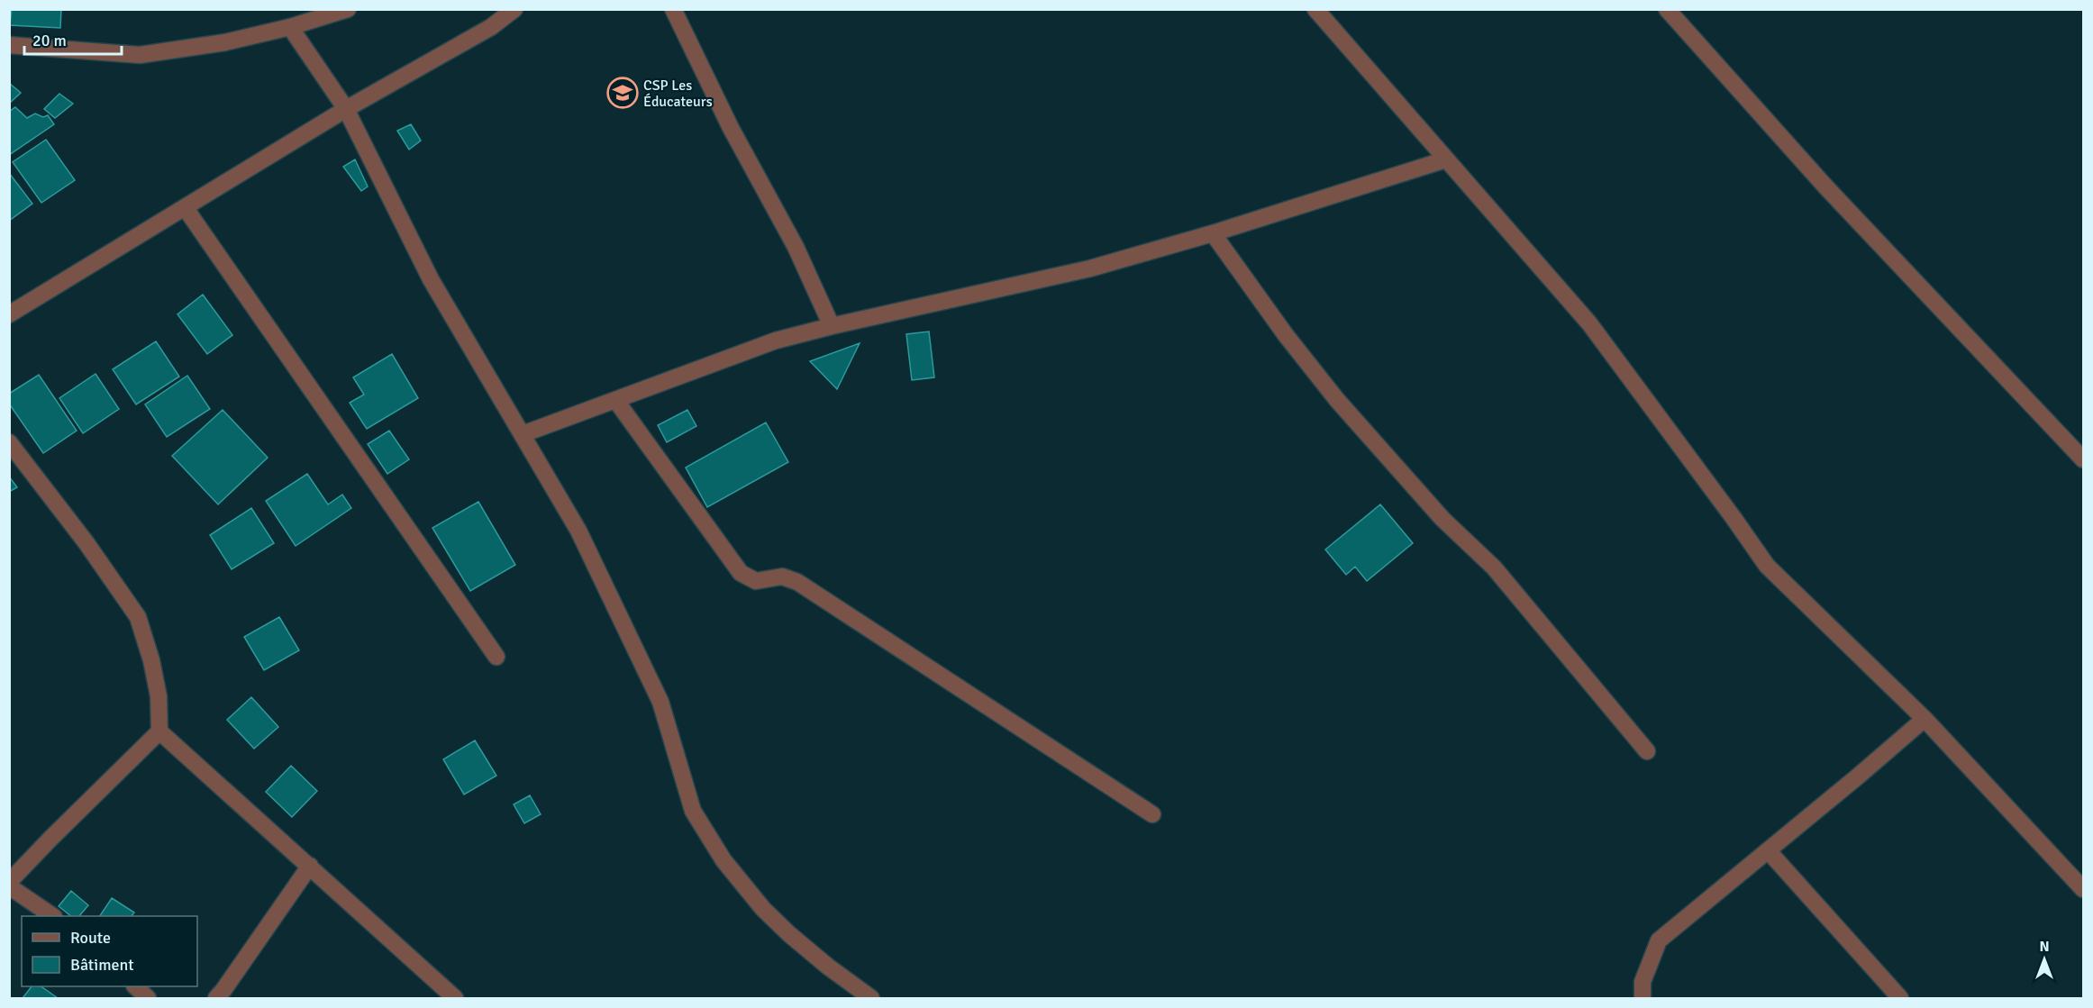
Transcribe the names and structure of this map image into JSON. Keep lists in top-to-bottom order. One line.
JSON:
{"places":{"school or university":["CSP Les Éducateurs"]},"legend":["Route","Bâtiment"],"scale_bar":"20 m","north":"top"}
